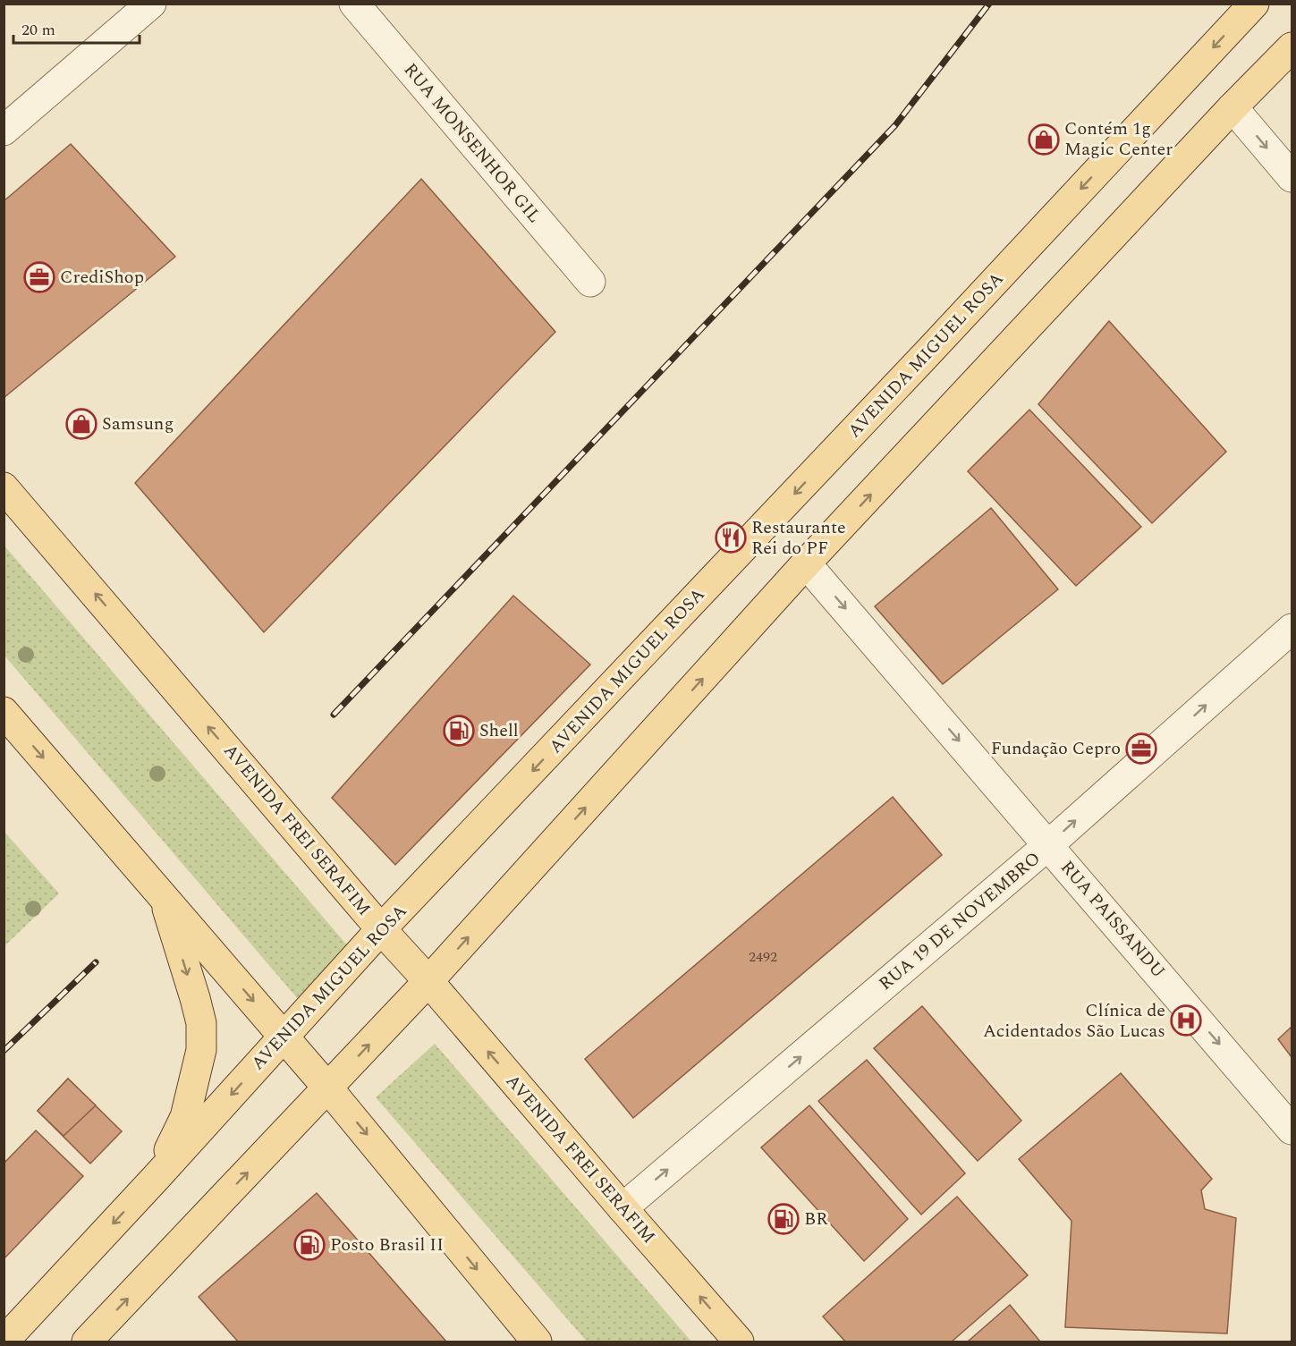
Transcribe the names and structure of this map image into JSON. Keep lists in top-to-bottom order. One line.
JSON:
{"streets":{"main road":["AVENIDA MIGUEL ROSA","AVENIDA FREI SERAFIM"],"street":["RUA MONSENHOR GIL","RUA PAISSANDU","RUA 19 DE NOVEMBRO"]},"crossings":[["AVENIDA MIGUEL ROSA","AVENIDA FREI SERAFIM"],["AVENIDA FREI SERAFIM","RUA 19 DE NOVEMBRO"],["RUA PAISSANDU","RUA 19 DE NOVEMBRO"]],"one_way":["RUA PAISSANDU","RUA 19 DE NOVEMBRO"],"places":{"shop":["Contém 1g Magic Center","Samsung"],"office":["CrediShop","Fundação Cepro"],"restaurant":["Restaurante Rei do PF"],"fuel station":["Shell","BR","Posto Brasil II"],"hospital":["Clínica de Acidentados São Lucas"]},"house_numbers":["2492"],"scale_bar":"20 m"}
